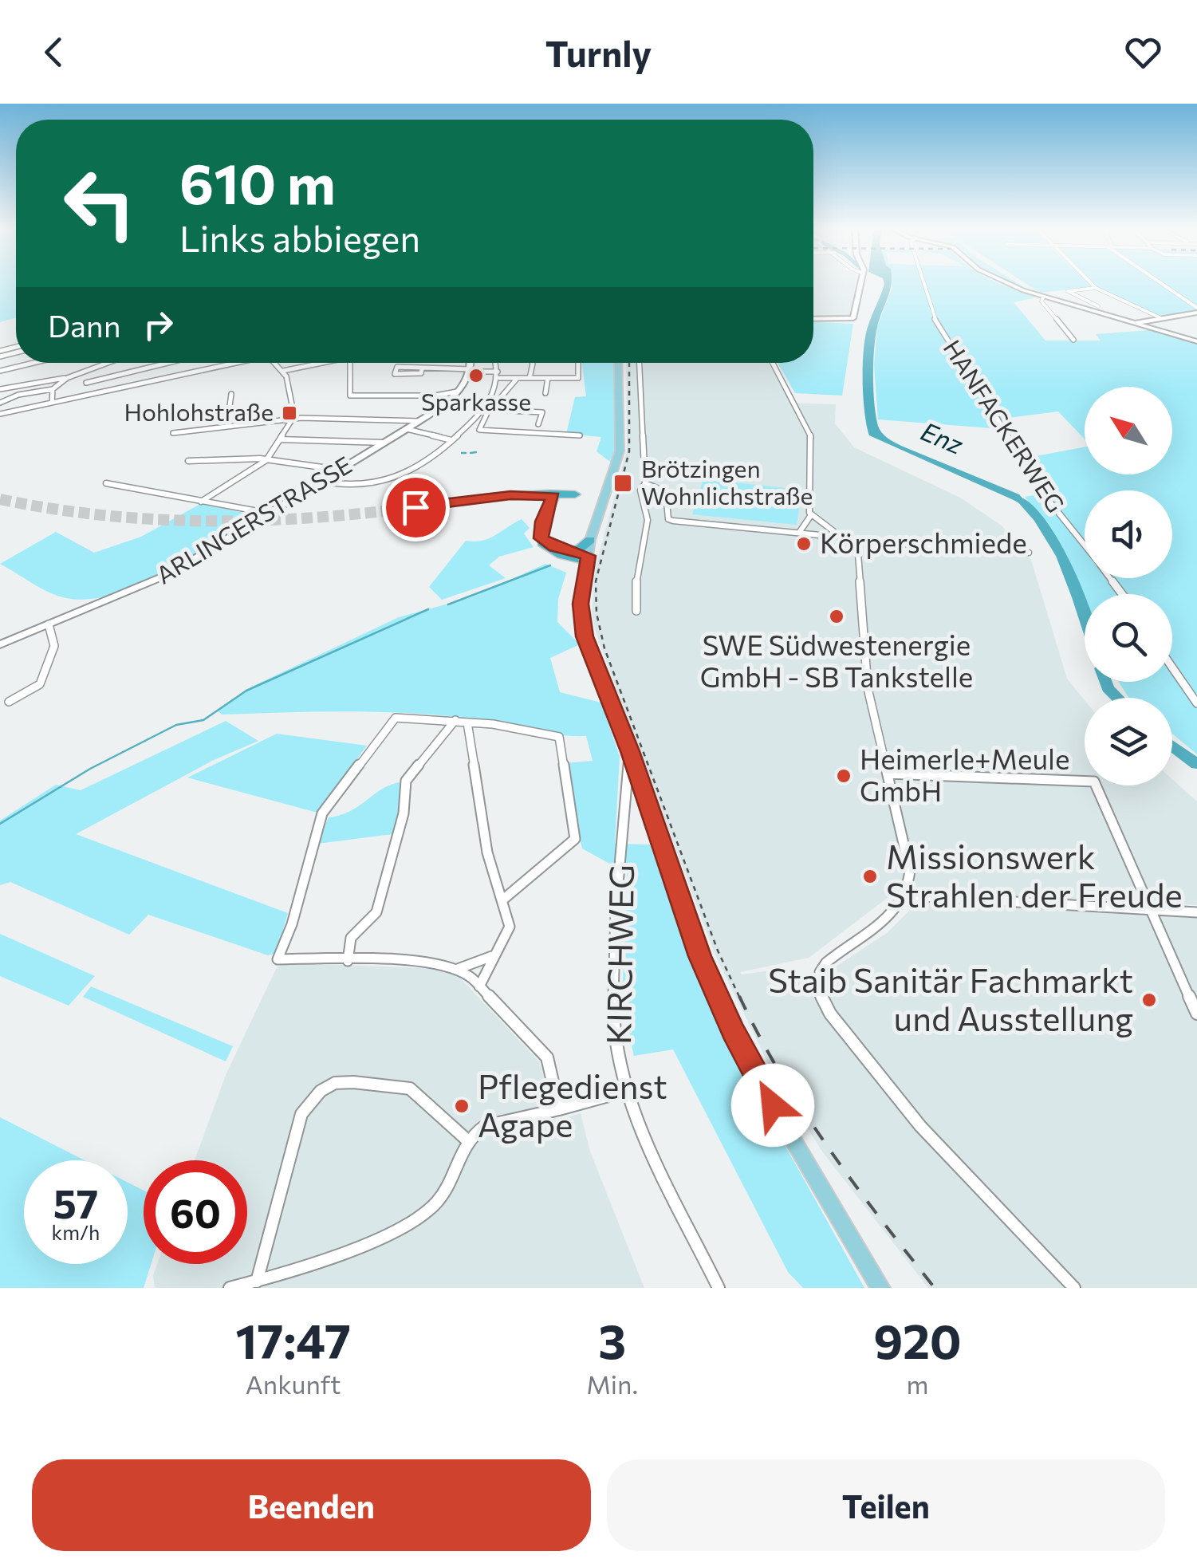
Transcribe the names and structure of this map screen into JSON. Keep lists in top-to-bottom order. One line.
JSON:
{"streets":{"main road":["ARLINGERSTRASSE"],"street":["HANFACKERWEG","KIRCHWEG"]},"water":["Enz"],"places":{"other":["Sparkasse","Körperschmiede","SWE Südwestenergie GmbH - SB Tankstelle","Heimerle+Meule GmbH","Missionswerk Strahlen der Freude","Staib Sanitär Fachmarkt und Ausstellung","Pflegedienst Agape"],"transit":["Hohlohstraße","Brötzingen Wohnlichstraße"]},"north":"top left","page":{"header":"Turnly","turn":["610 m","Links abbiegen"],"then":"Dann","speed":"57 km/h","limit":"60","eta":["17:47","Ankunft","3","Min.","920","m"],"buttons":["Beenden","Teilen"]}}
